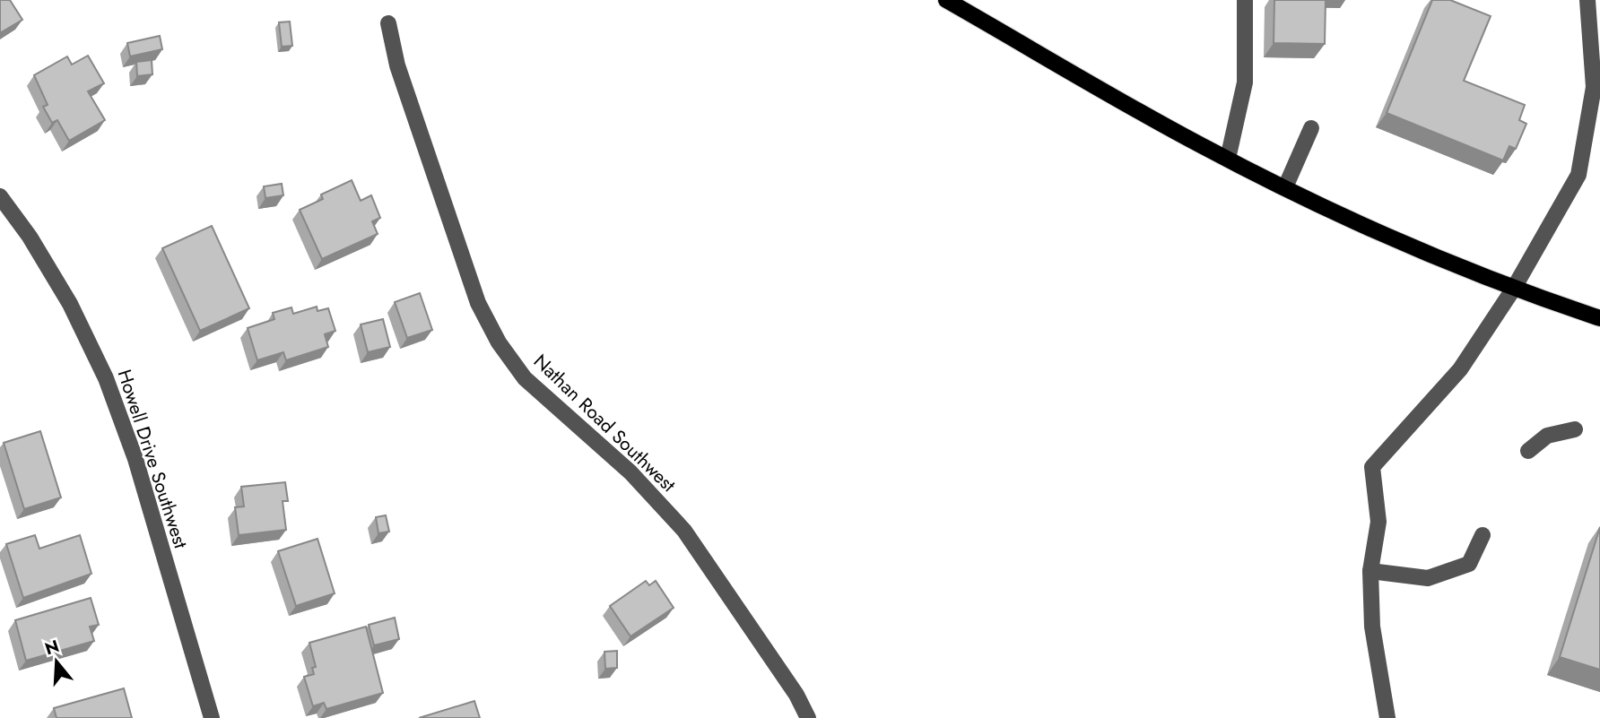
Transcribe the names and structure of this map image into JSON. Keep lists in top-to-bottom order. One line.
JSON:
{"streets":{"street":["Nathan Road Southwest","Howell Drive Southwest"]},"north":"top"}
